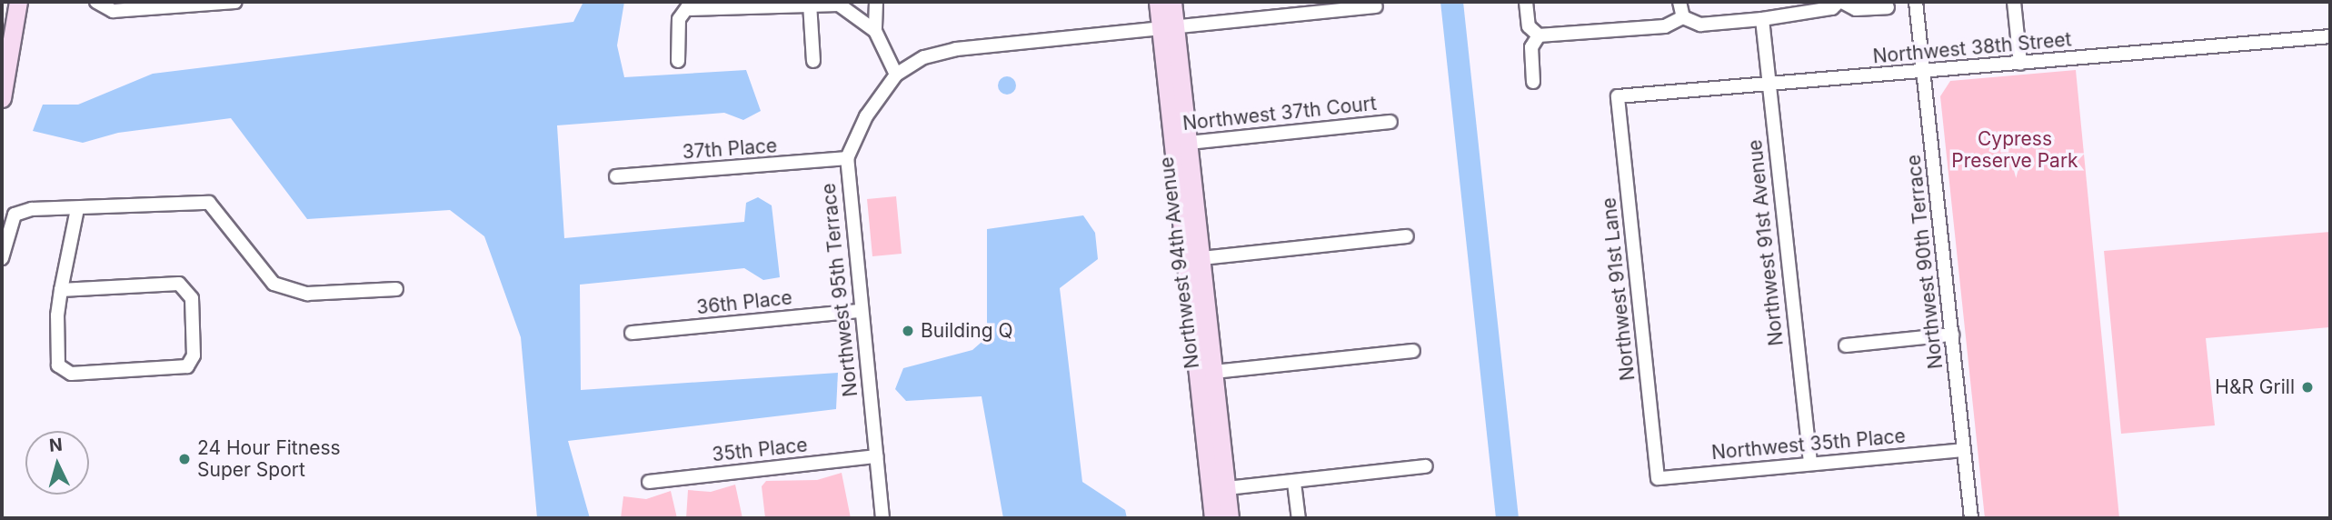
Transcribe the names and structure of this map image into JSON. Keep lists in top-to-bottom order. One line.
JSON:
{"streets":{"street":["Northwest 38th Street","Northwest 37th Court","37th Place","Northwest 91st Avenue","Northwest 90th Terrace","Northwest 94th Avenue","Northwest 91st Lane","Northwest 95th Terrace","36th Place","Northwest 35th Place","35th Place"]},"crossings":[["Northwest 38th Street","Northwest 91st Avenue"],["Northwest 38th Street","Northwest 90th Terrace"],["Northwest 38th Street","Northwest 91st Lane"],["Northwest 37th Court","Northwest 94th Avenue"],["37th Place","Northwest 95th Terrace"],["Northwest 91st Avenue","Northwest 35th Place"],["Northwest 90th Terrace","Northwest 35th Place"],["Northwest 94th Avenue","Northwest 95th Terrace"],["Northwest 91st Lane","Northwest 35th Place"],["Northwest 95th Terrace","36th Place"],["Northwest 95th Terrace","35th Place"]],"parks":["Cypress Preserve Park"],"places":["Building Q","H&R Grill","24 Hour Fitness Super Sport"],"north":"top"}
